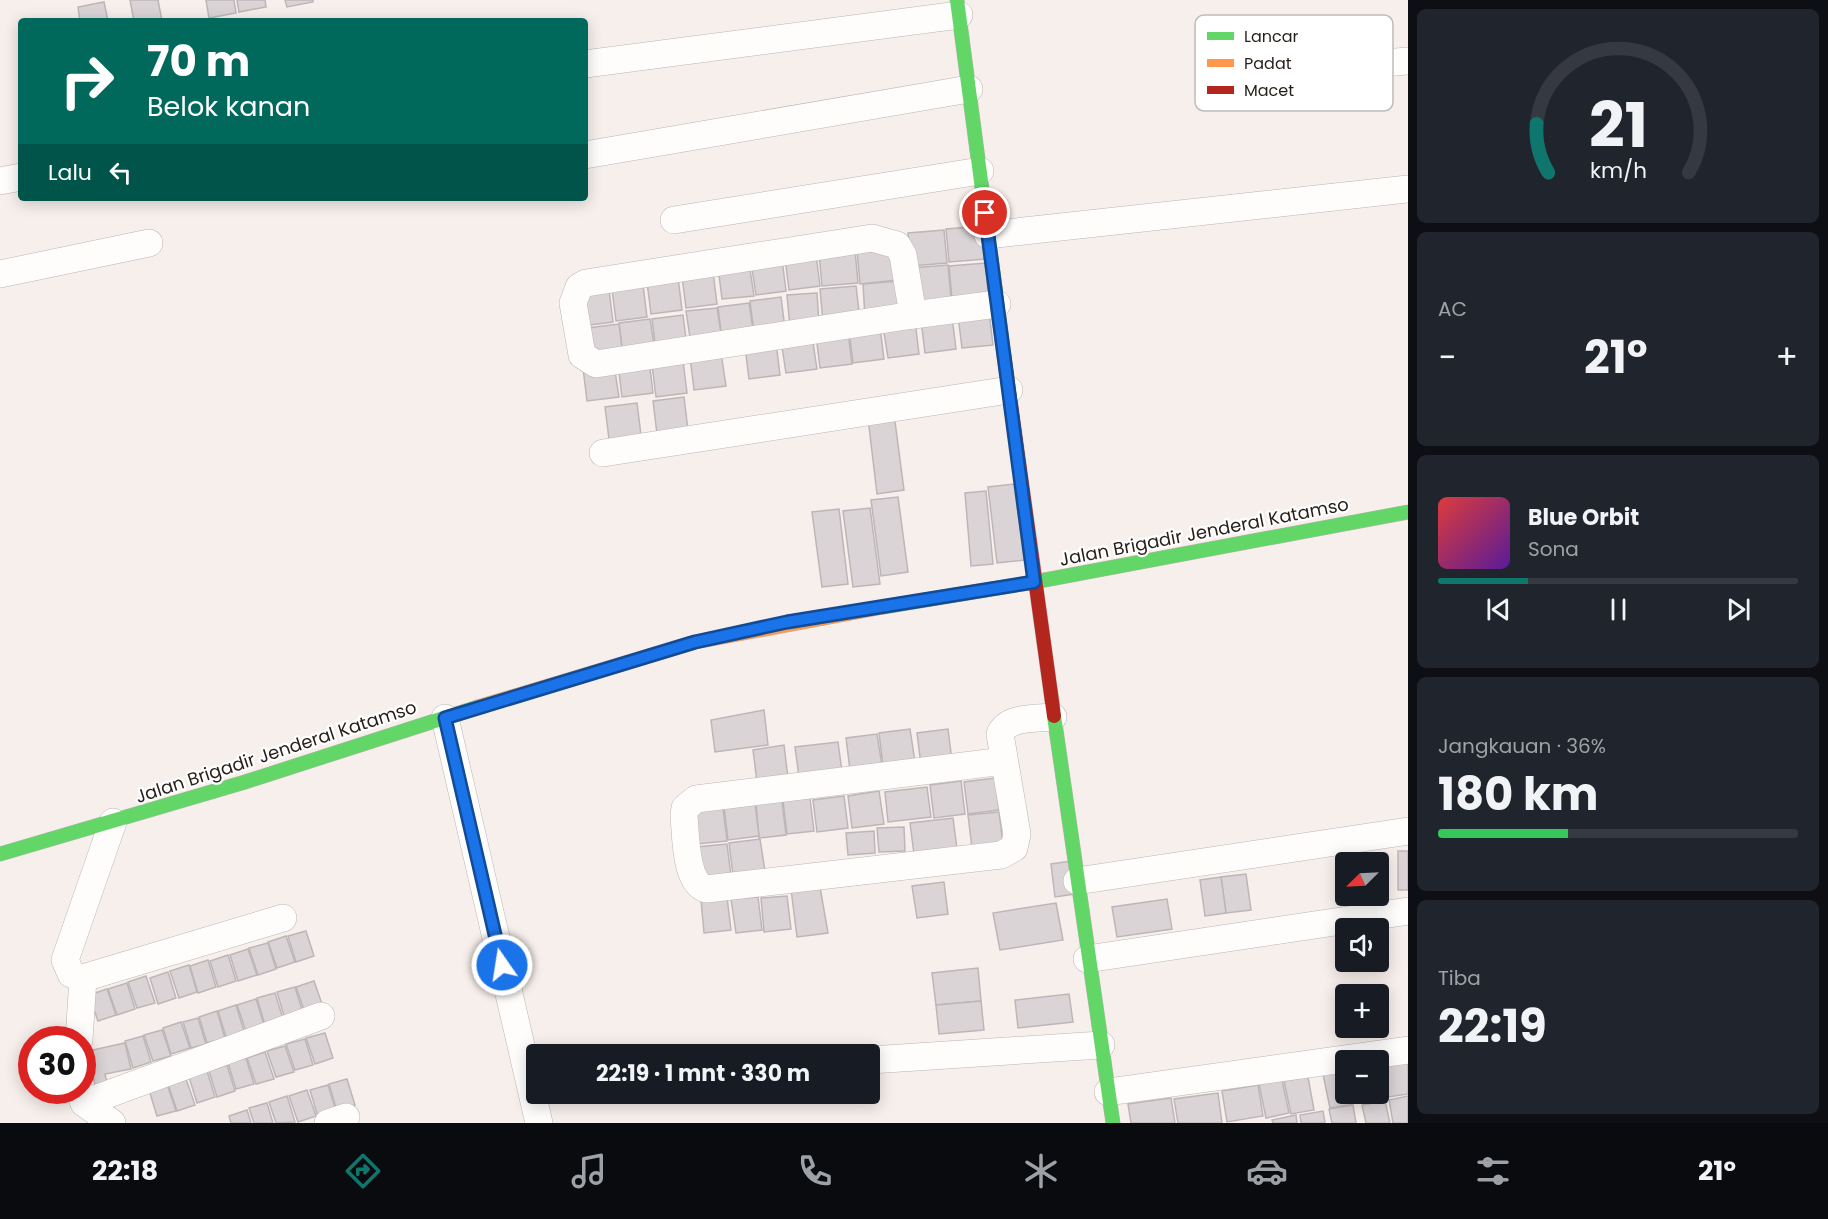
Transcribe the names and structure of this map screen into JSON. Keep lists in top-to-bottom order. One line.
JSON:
{"streets":{"main road":["Jalan Brigadir Jenderal Katamso"]},"legend":["Lancar","Padat","Macet"],"north":"bottom left","page":{"turn":["70 m","Belok kanan"],"then":"Lalu","tile":["AC",["Jangkauan · 36%","180 km"],["Tiba","22:19"]],"heat":["−","21°","+"],"song":["Blue Orbit","Sona"],"map_buttons":["+","−"],"limit":"30","trip":"22:19 · 1 mnt · 330 m","tabs":["22:18","21°"],"gauge":["21","km/h"]}}
